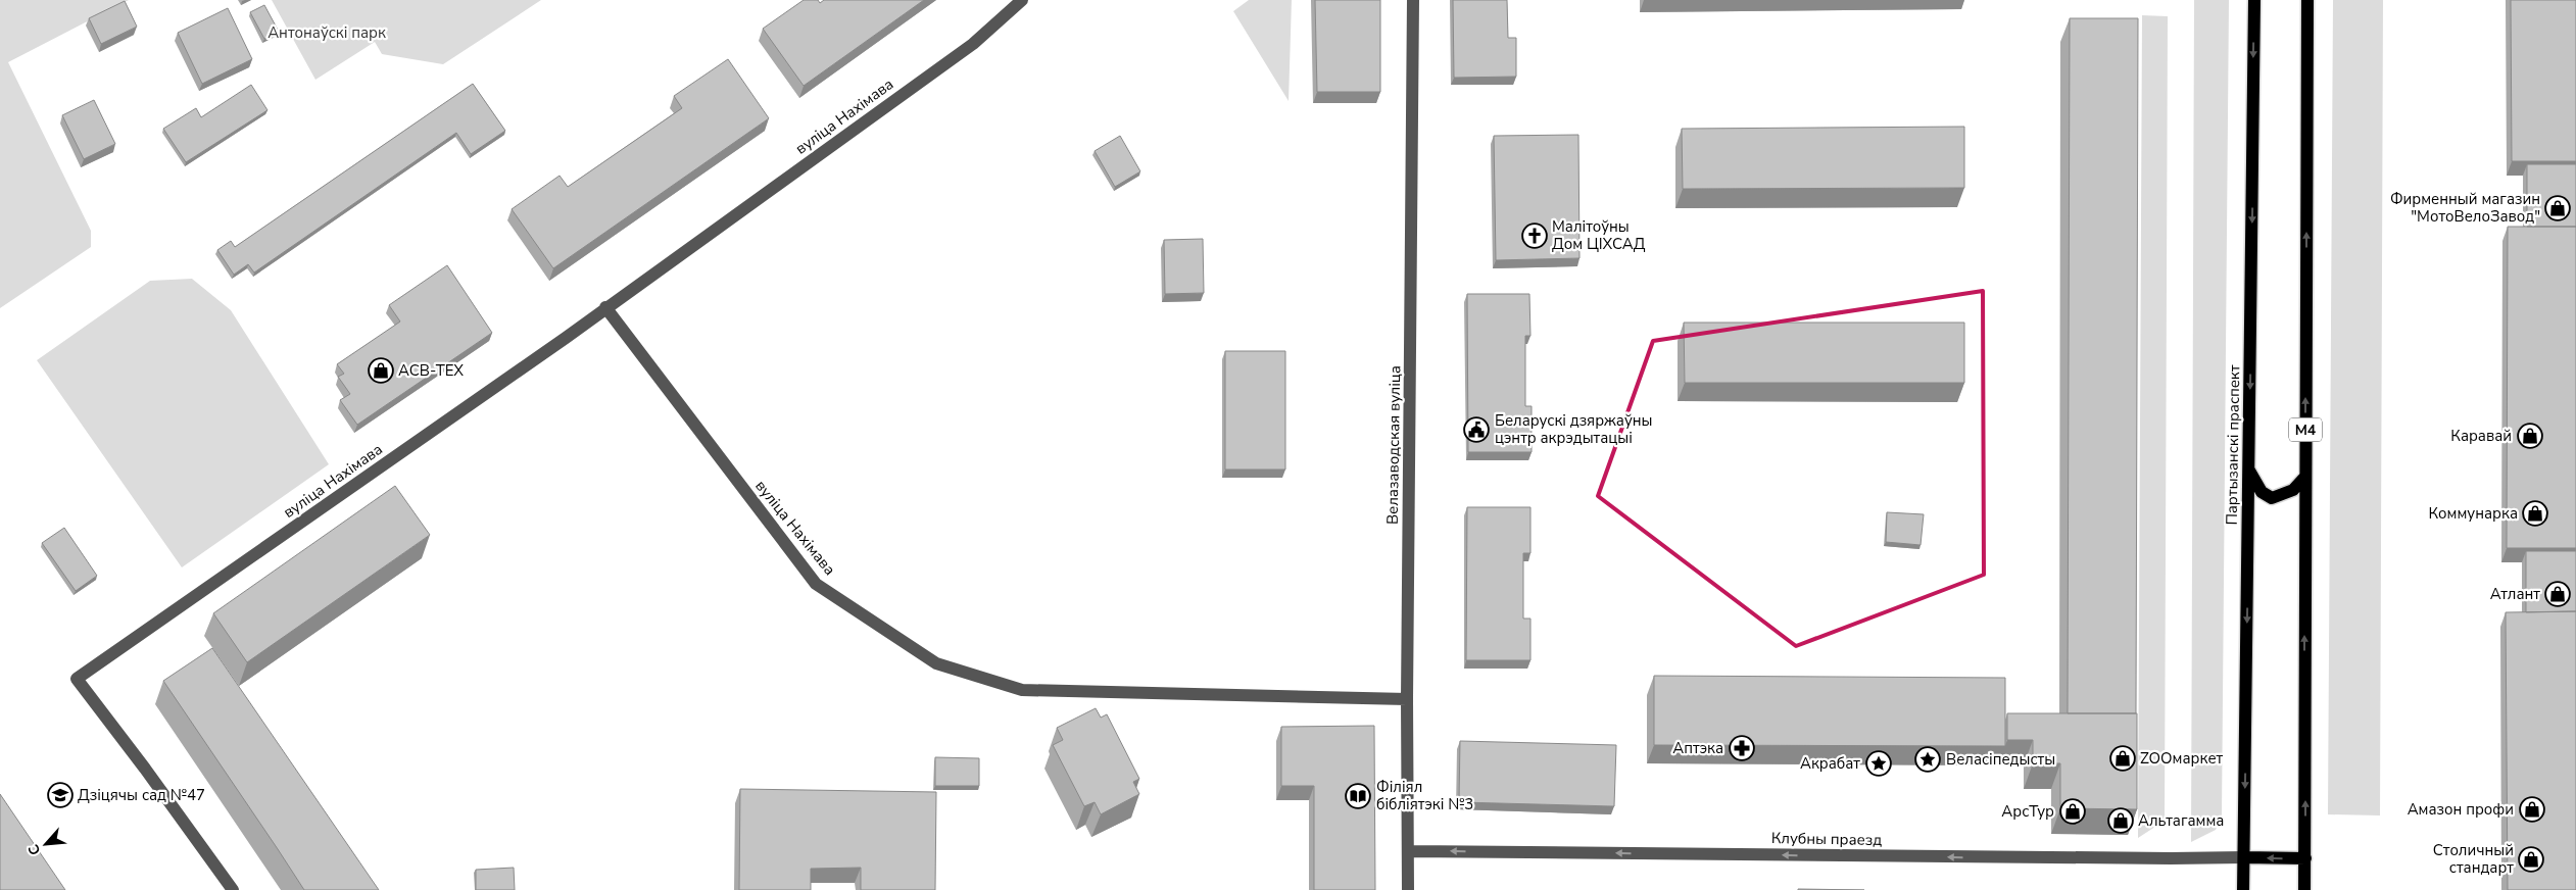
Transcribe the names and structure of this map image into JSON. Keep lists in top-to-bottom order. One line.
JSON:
{"streets":{"main road":["М4","Партызанскі праспект"],"street":["вуліца Нахімава","Велазаводская вуліца","Клубны праезд"]},"crossings":[["вуліца Нахімава","Велазаводская вуліца"],["Велазаводская вуліца","Клубны праезд"],["Партызанскі праспект","Клубны праезд"]],"one_way":["Клубны праезд"],"parks":["Антонаўскі парк"],"places":{"shop":["Фирменный магазин \"МотоВелоЗавод\"","ACB-TEX","Каравай","Коммунарка","Атлант","ZOOмаркет","Амазон профи","АрсТур","Альтагамма","Столичный стандарт"],"church":["Малітоўны Дом ЦІХСАД"],"public building":["Беларускі дзяржаўны цэнтр акрэдытацыі"],"pharmacy":["Аптэка"],"place":["Веласіпедысты","Акрабат"],"school or university":["Дзіцячы сад №47"],"library":["Філіял бібліятэкі №3"]},"north":"bottom left"}
